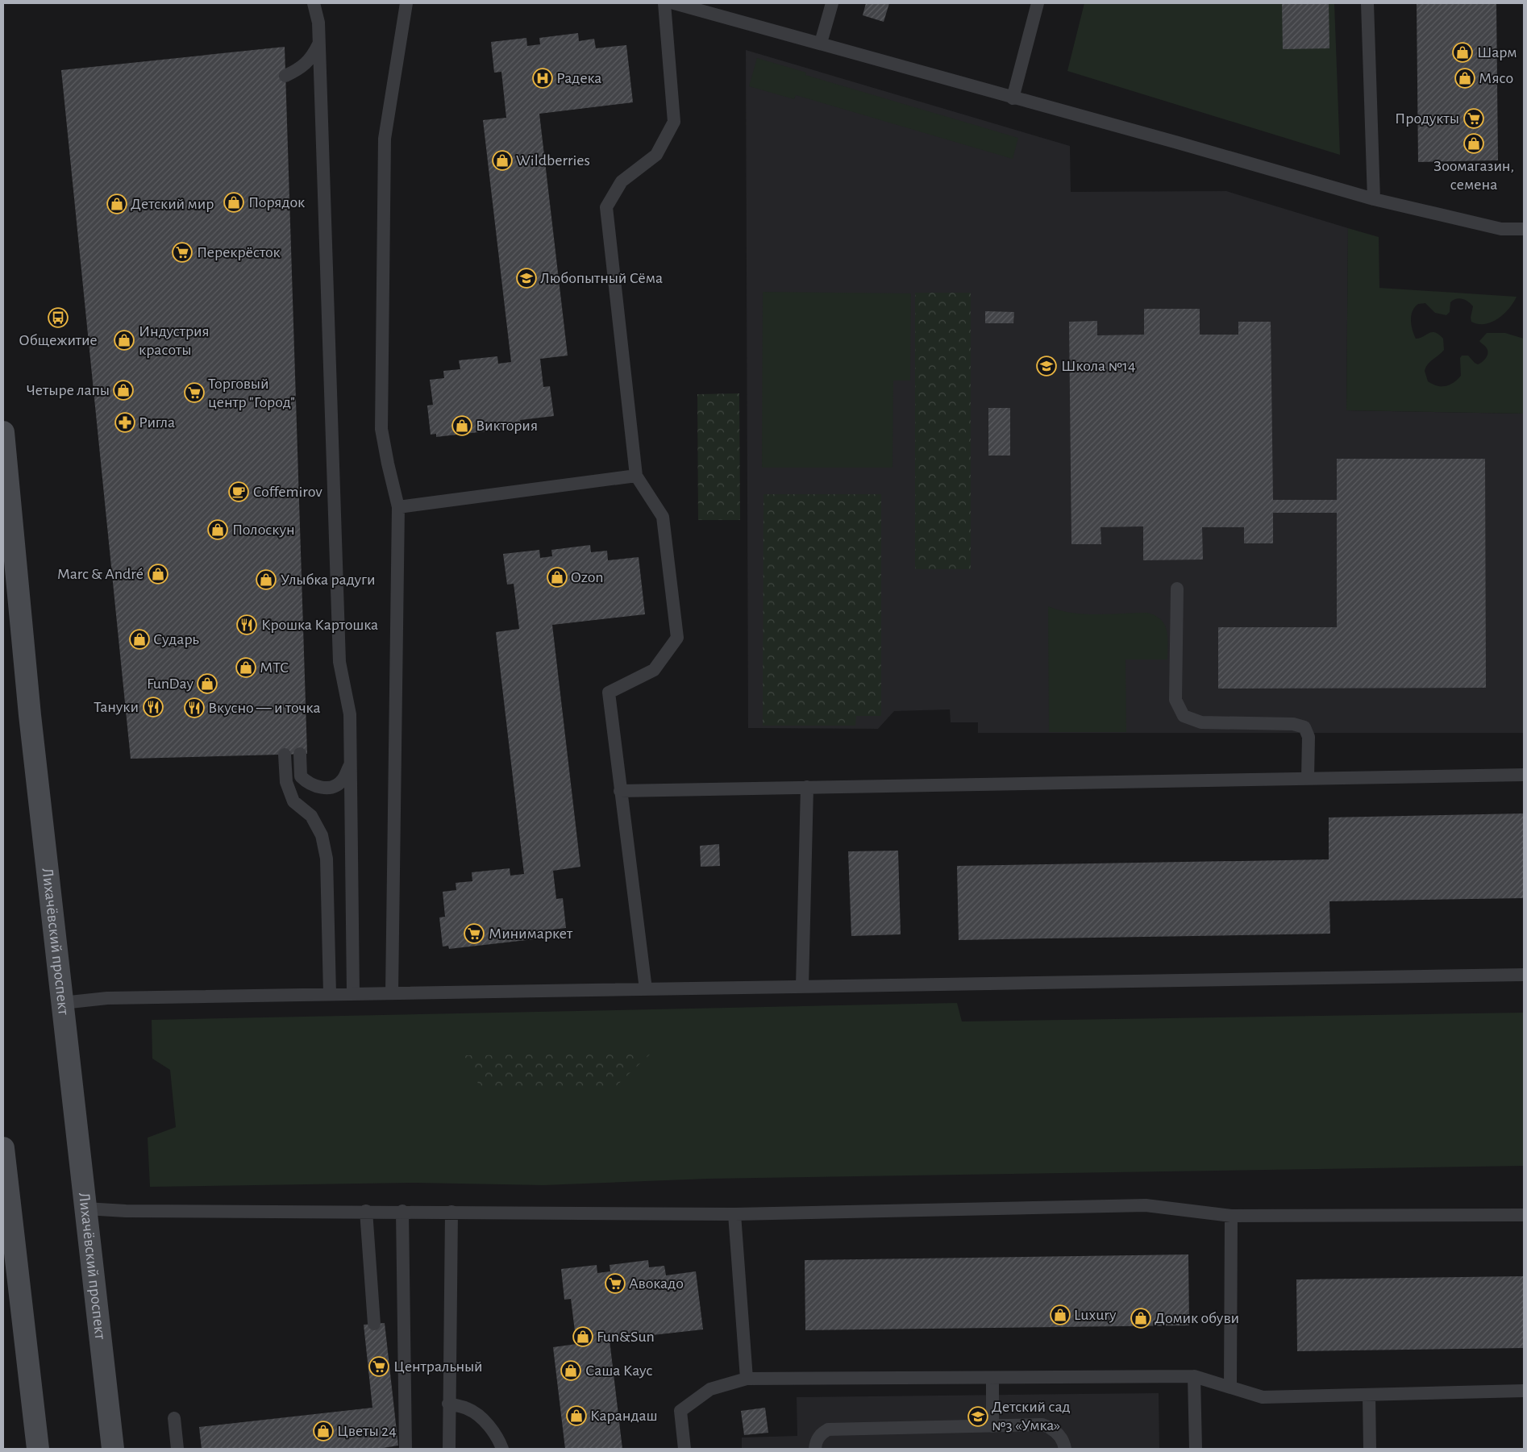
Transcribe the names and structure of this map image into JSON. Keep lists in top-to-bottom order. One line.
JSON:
{"streets":{"main road":["Лихачёвский проспект"]},"places":{"shop":["Шарм","Мясо","Зоомагазин, семена","Wildberries","Порядок","Детский мир","Индустрия красоты","Четыре лапы","Виктория","Полоскун","Marc & André","Ozon","Улыбка радуги","Сударь","МТС","FunDay","Luxury","Домик обуви","Fun&Sun","Саша Каус","Карандаш","Цветы 24"],"hospital":["Радека"],"supermarket":["Продукты","Перекрёсток","Торговый центр \"Город\"","Минимаркет","Авокадо","Центральный"],"school or university":["Любопытный Сёма","Школа №14","Детский сад №3 «Умка»"],"bus stop":["Общежитие"],"pharmacy":["Ригла"],"cafe":["Coffemirov"],"restaurant":["Крошка Картошка","Тануки","Вкусно — и точка"]}}
